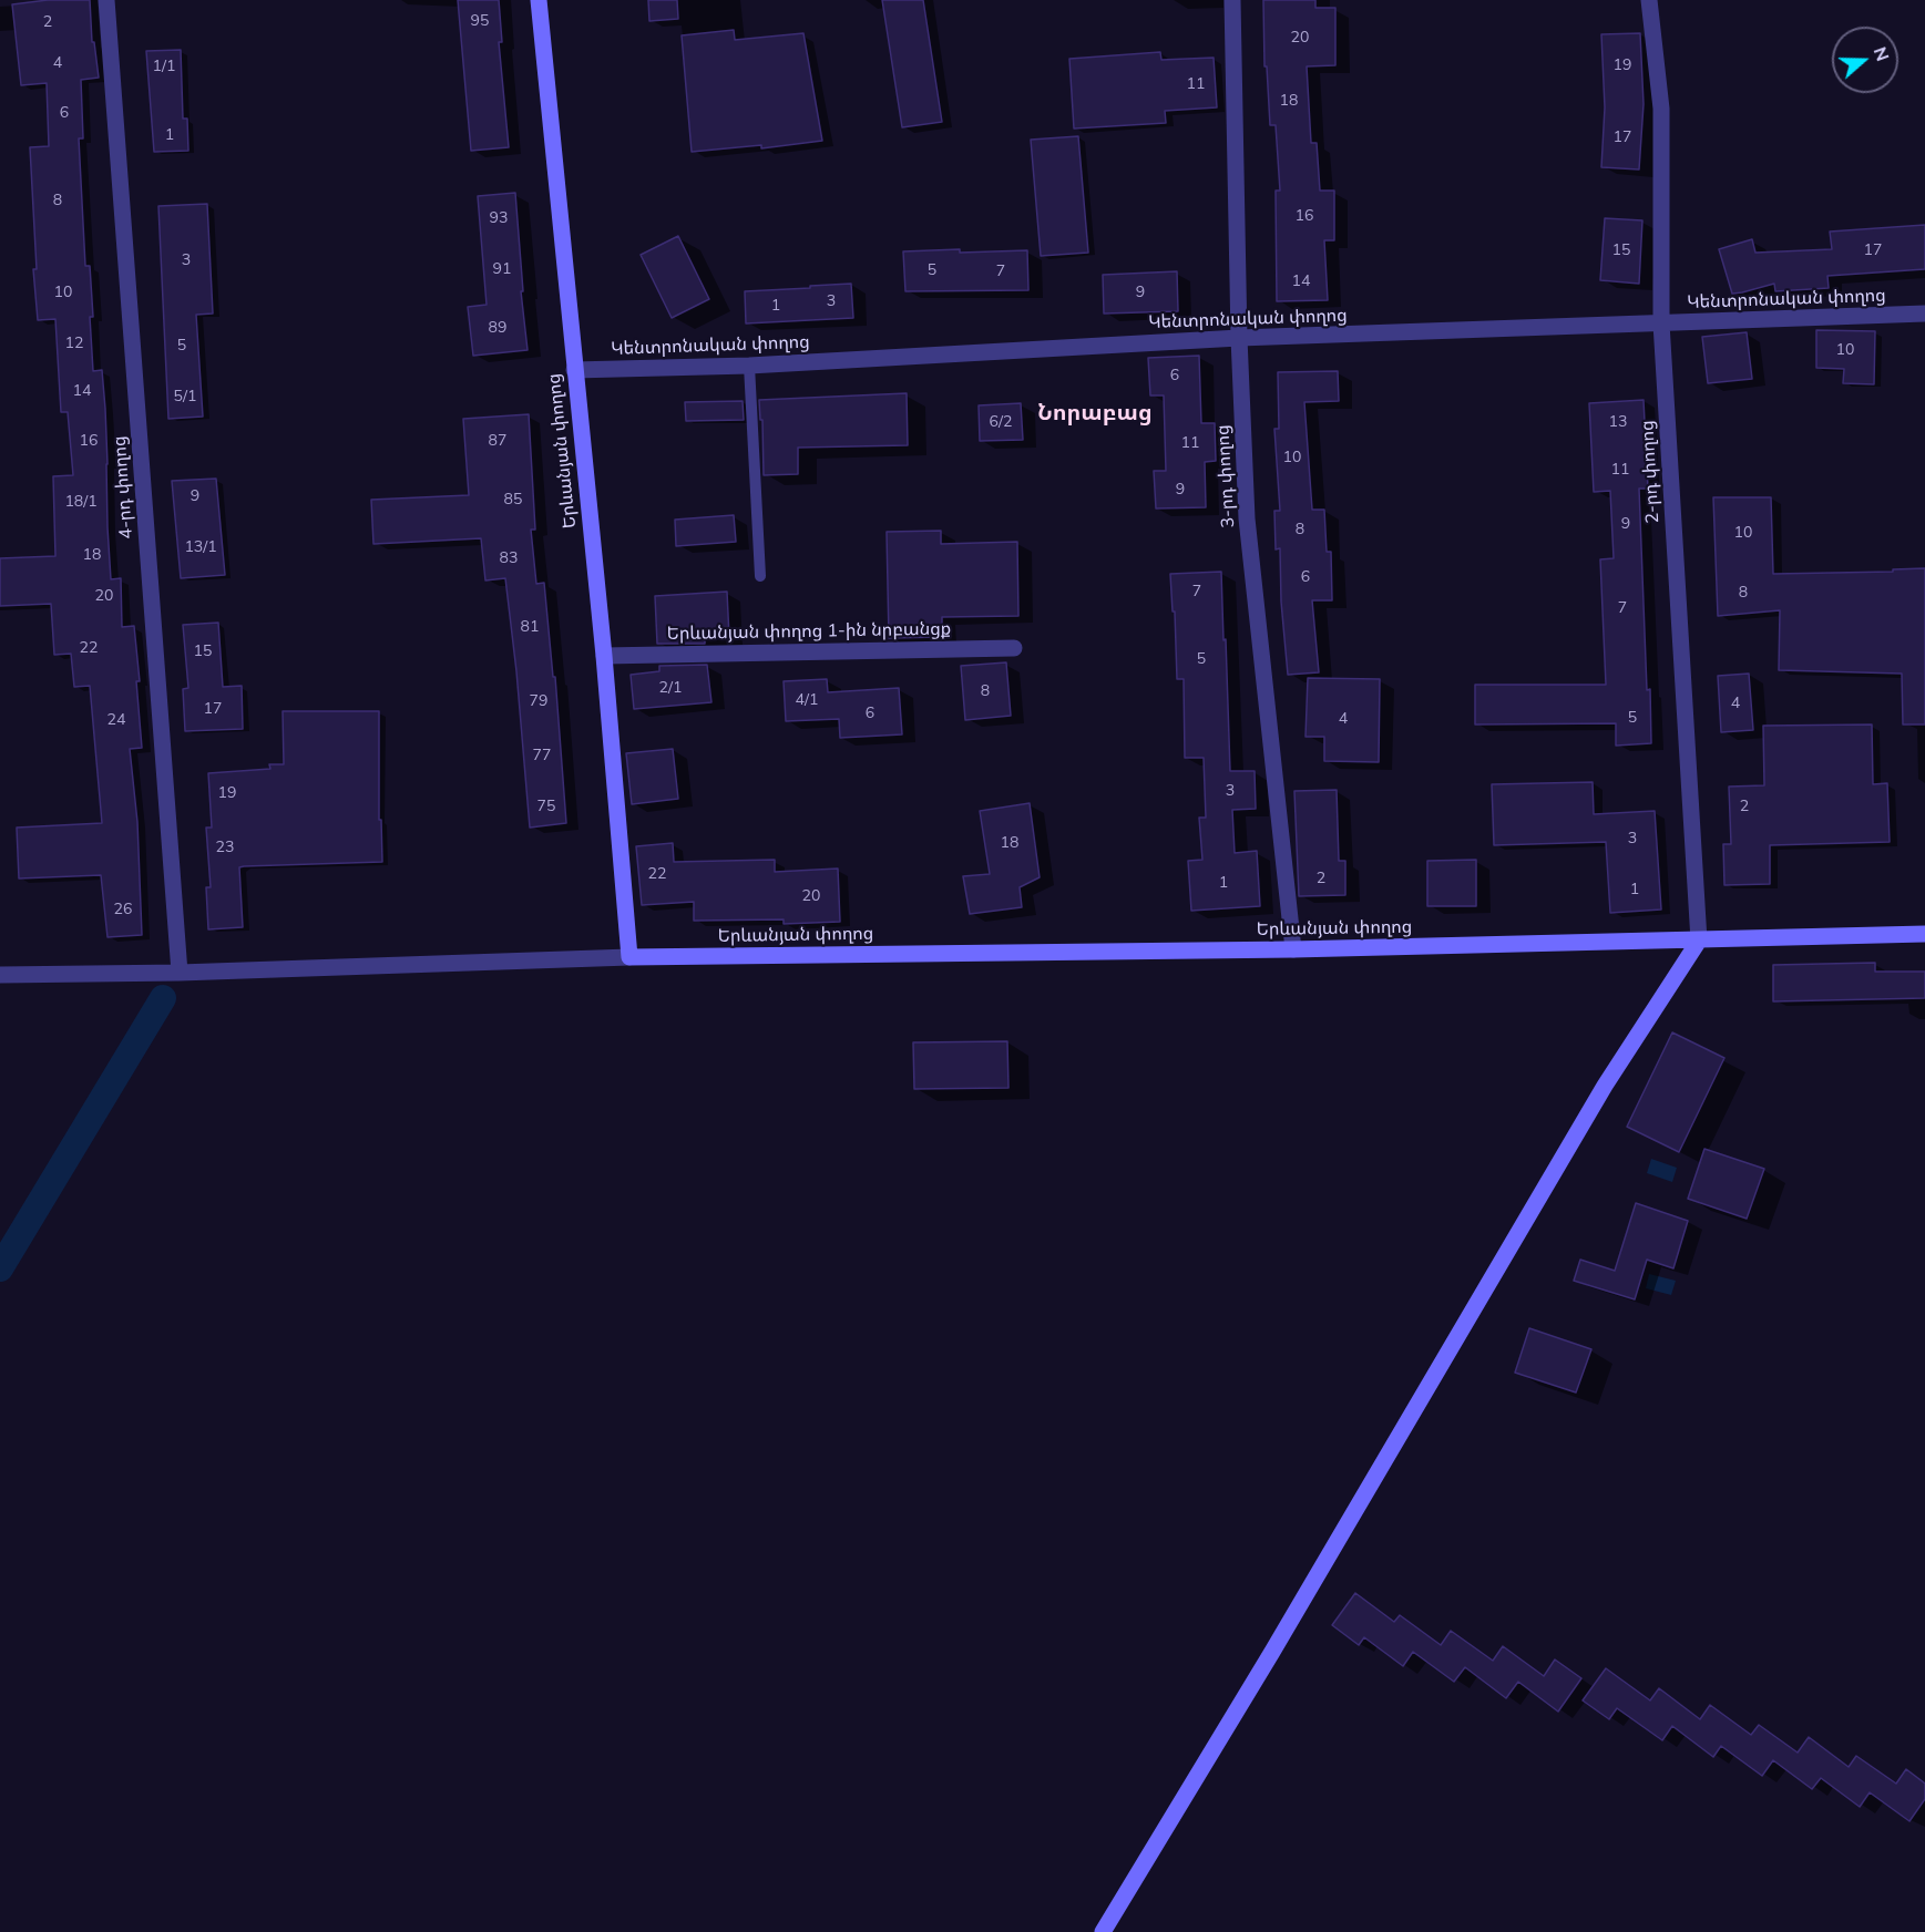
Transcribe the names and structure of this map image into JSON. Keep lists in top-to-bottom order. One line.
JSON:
{"streets":{"main road":["Երևանյան փողոց"],"street":["Կենտրոնական փողոց","2-րդ փողոց","3-րդ փողոց","4-րդ փողոց","Երևանյան փողոց 1-ին նրբանցք"]},"crossings":[["Կենտրոնական փողոց","Երևանյան փողոց"],["Կենտրոնական փողոց","2-րդ փողոց"],["Կենտրոնական փողոց","3-րդ փողոց"],["Երևանյան փողոց","2-րդ փողոց"],["Երևանյան փողոց","3-րդ փողոց"],["Երևանյան փողոց","Երևանյան փողոց 1-ին նրբանցք"]],"districts":["Նորաբաց"],"house_numbers":["95","2","20","4","19","1/1","11","18","6","1","17","8","16","93","15","17","3","91","5","7","14","10","9","3","1","89","12","5","10","6","14","5/1","6/2","13","16","87","11","10","11","9","9","85","18/1","9","8","10","13/1","18","83","6","7","8","20","7","81","22","15","5","2/1","8","4/1","79","4","17","6","5","4","24","77","3","19","75","2","3","18","23","22","2","1","1","20","26"],"north":"right"}
